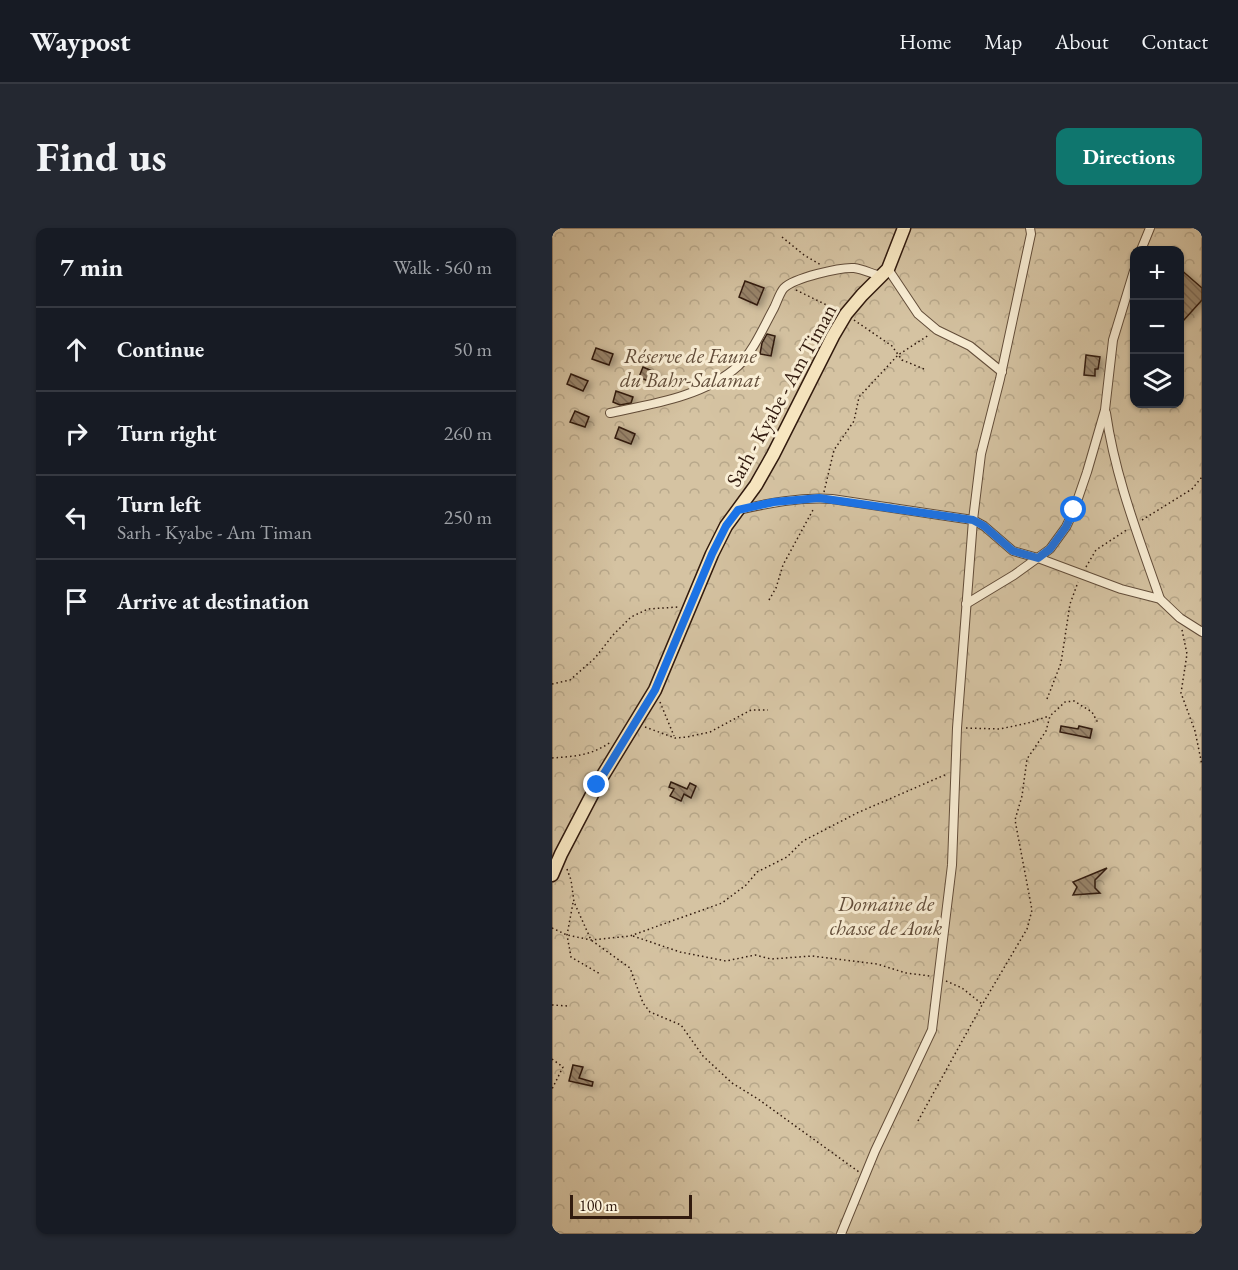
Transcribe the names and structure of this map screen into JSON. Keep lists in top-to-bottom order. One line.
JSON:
{"streets":{"main road":["Sarh - Kyabe - Am Timan"]},"parks":["Réserve de Faune du Bahr-Salamat","Domaine de chasse de Aouk"],"scale_bar":"100 m","page":{"header":"Waypost","nav":["Home","Map","About","Contact"],"buttons":"Directions","title":"Find us","heading":["7 min","Walk · 560 m"],"map_buttons":["+","−"],"list":[["Continue","50 m"],["Turn right","260 m"],["Turn left","Sarh - Kyabe - Am Timan","250 m"],"Arrive at destination"],"scale":"100 m"}}
